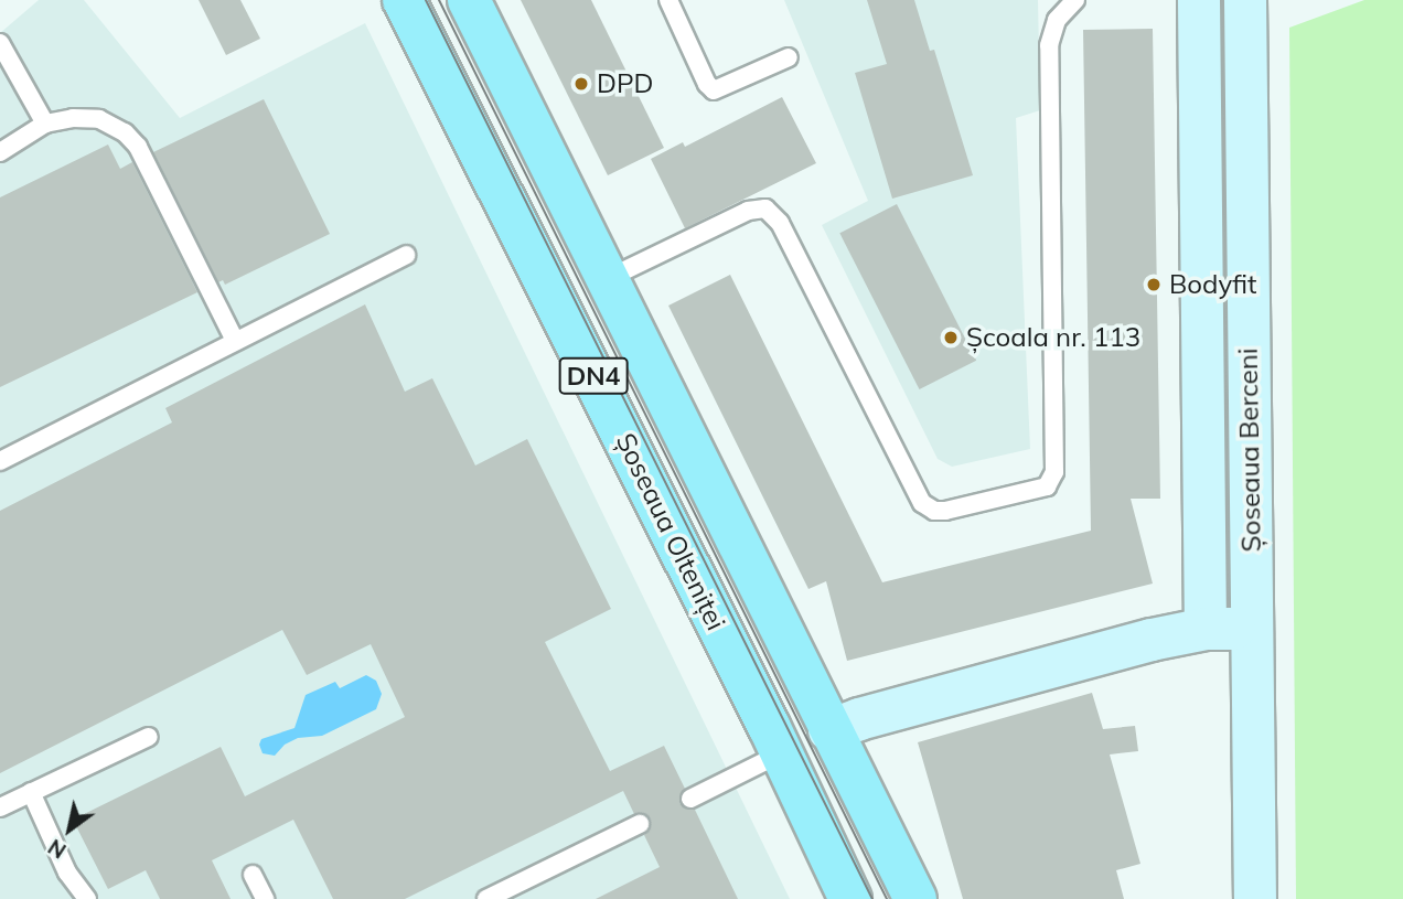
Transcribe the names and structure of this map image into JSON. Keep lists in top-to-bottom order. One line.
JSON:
{"streets":{"main road":["DN4","Șoseaua Berceni","Șoseaua Olteniței"]},"places":["DPD","Bodyfit","Școala nr. 113"],"north":"bottom left"}
